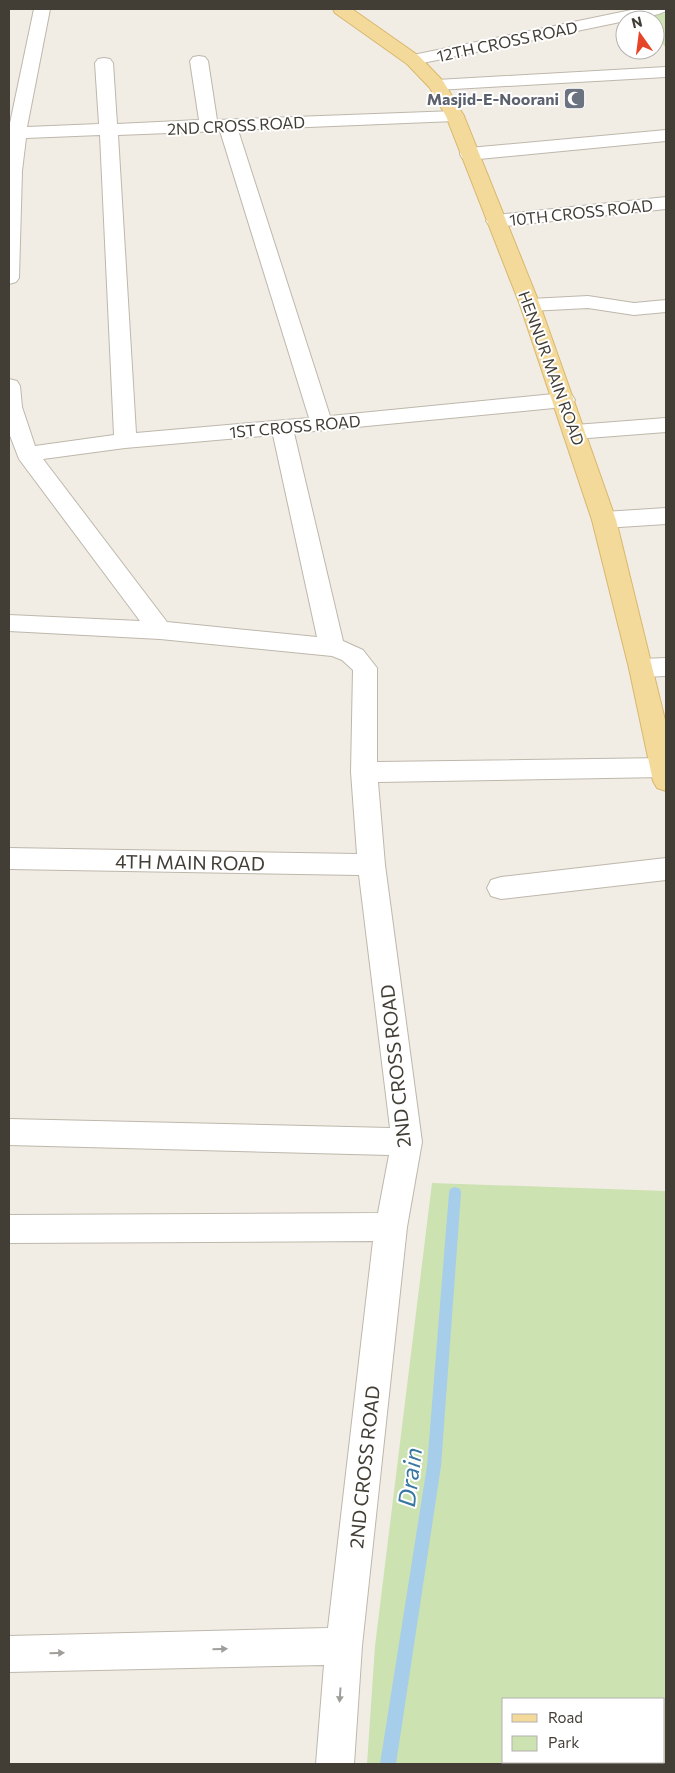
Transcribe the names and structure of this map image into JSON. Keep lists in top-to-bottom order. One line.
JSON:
{"streets":{"main road":["HENNUR MAIN ROAD"],"street":["12TH CROSS ROAD","2ND CROSS ROAD","10TH CROSS ROAD","1ST CROSS ROAD","4TH MAIN ROAD"]},"crossings":[["12TH CROSS ROAD","HENNUR MAIN ROAD"],["2ND CROSS ROAD","HENNUR MAIN ROAD"],["2ND CROSS ROAD","4TH MAIN ROAD"],["10TH CROSS ROAD","HENNUR MAIN ROAD"],["HENNUR MAIN ROAD","1ST CROSS ROAD"]],"water":["Drain"],"places":{"mosque":["Masjid-E-Noorani"]},"legend":["Road","Park"],"north":"top"}
